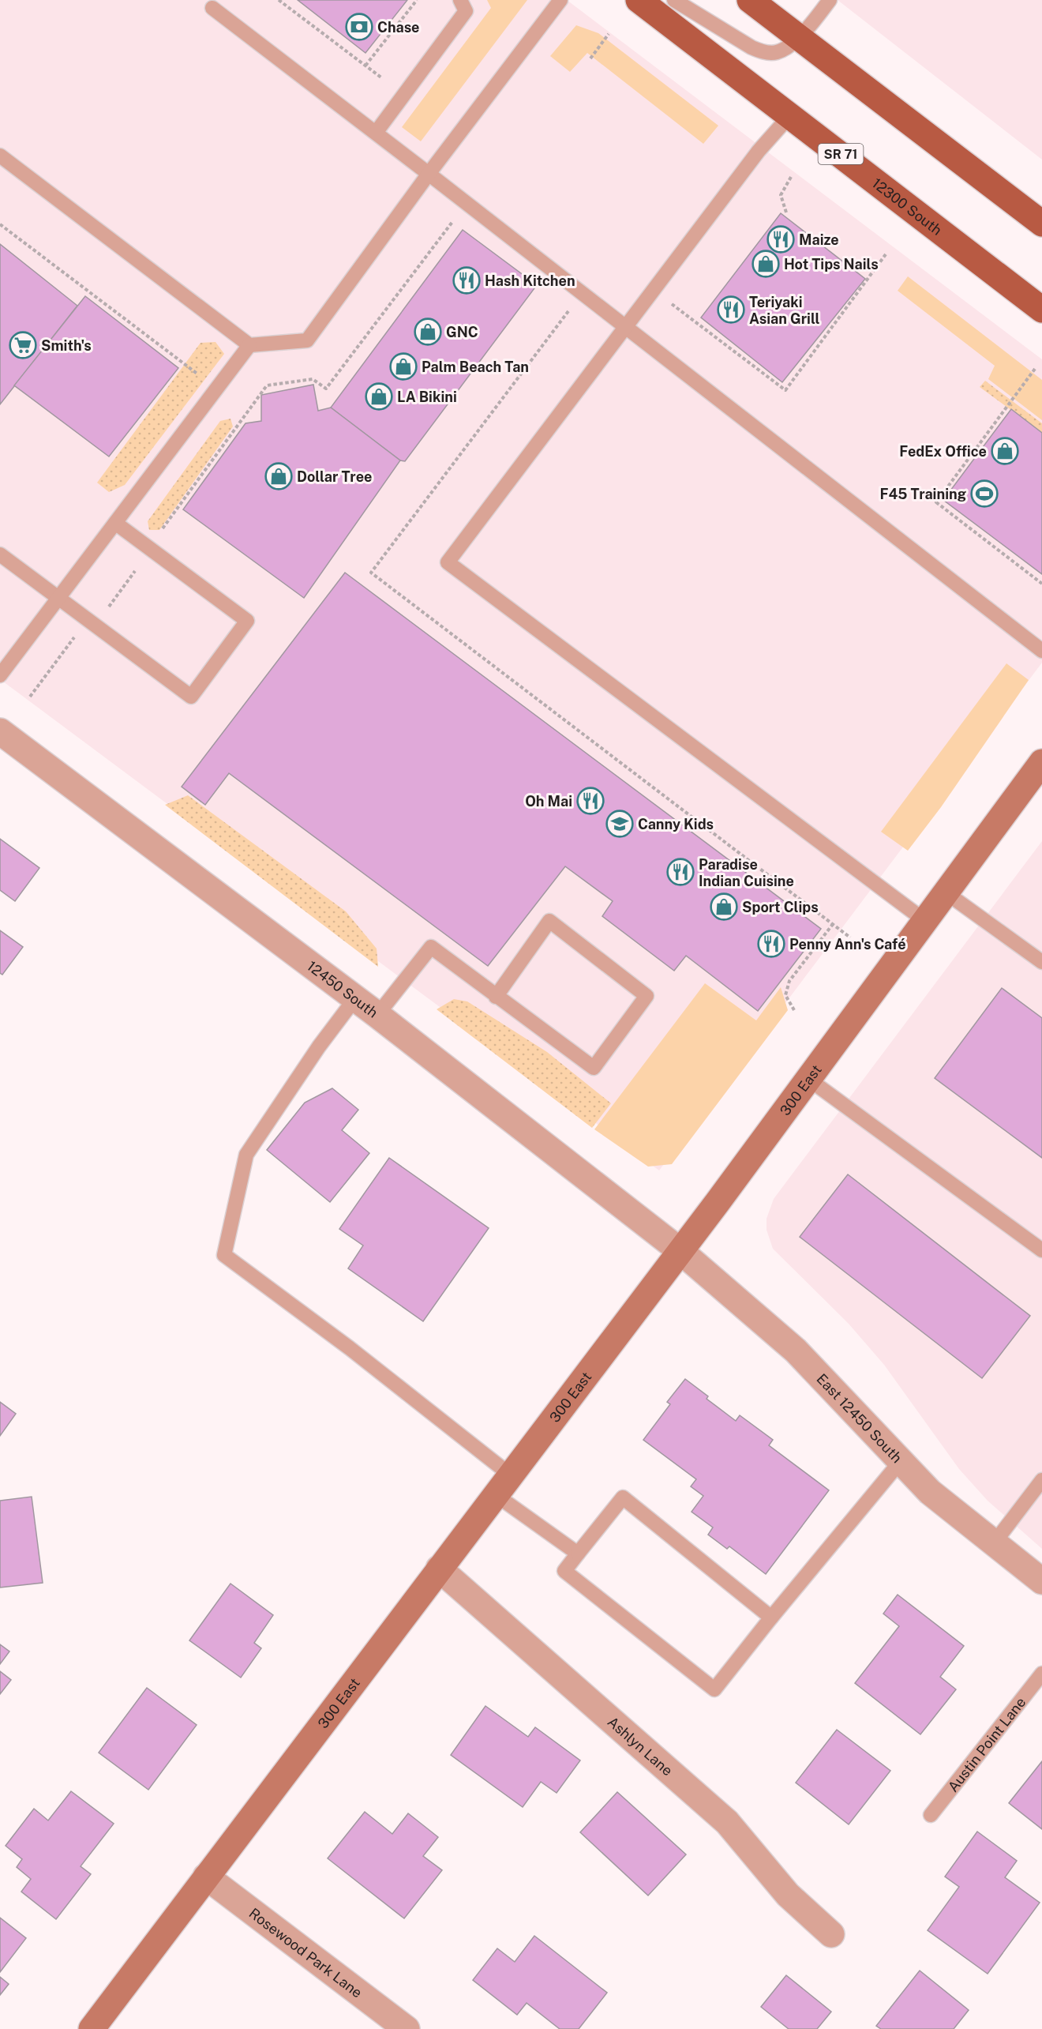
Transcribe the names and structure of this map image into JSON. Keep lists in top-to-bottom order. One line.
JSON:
{"streets":{"main road":["SR 71","12300 South","300 East"],"street":["12450 South","East 12450 South","Ashlyn Lane","Rosewood Park Lane"],"lane":["Austin Point Lane"]},"crossings":[["12450 South","300 East"],["12450 South","East 12450 South"],["300 East","East 12450 South"],["300 East","Ashlyn Lane"],["300 East","Rosewood Park Lane"]],"places":{"bank":["Chase"],"restaurant":["Maize","Hash Kitchen","Teriyaki Asian Grill","Oh Mai","Paradise Indian Cuisine","Penny Ann's Café"],"shop":["Hot Tips Nails","GNC","Palm Beach Tan","LA Bikini","FedEx Office","Dollar Tree","Sport Clips"],"supermarket":["Smith's"],"sports":["F45 Training"],"school or university":["Canny Kids"]}}
